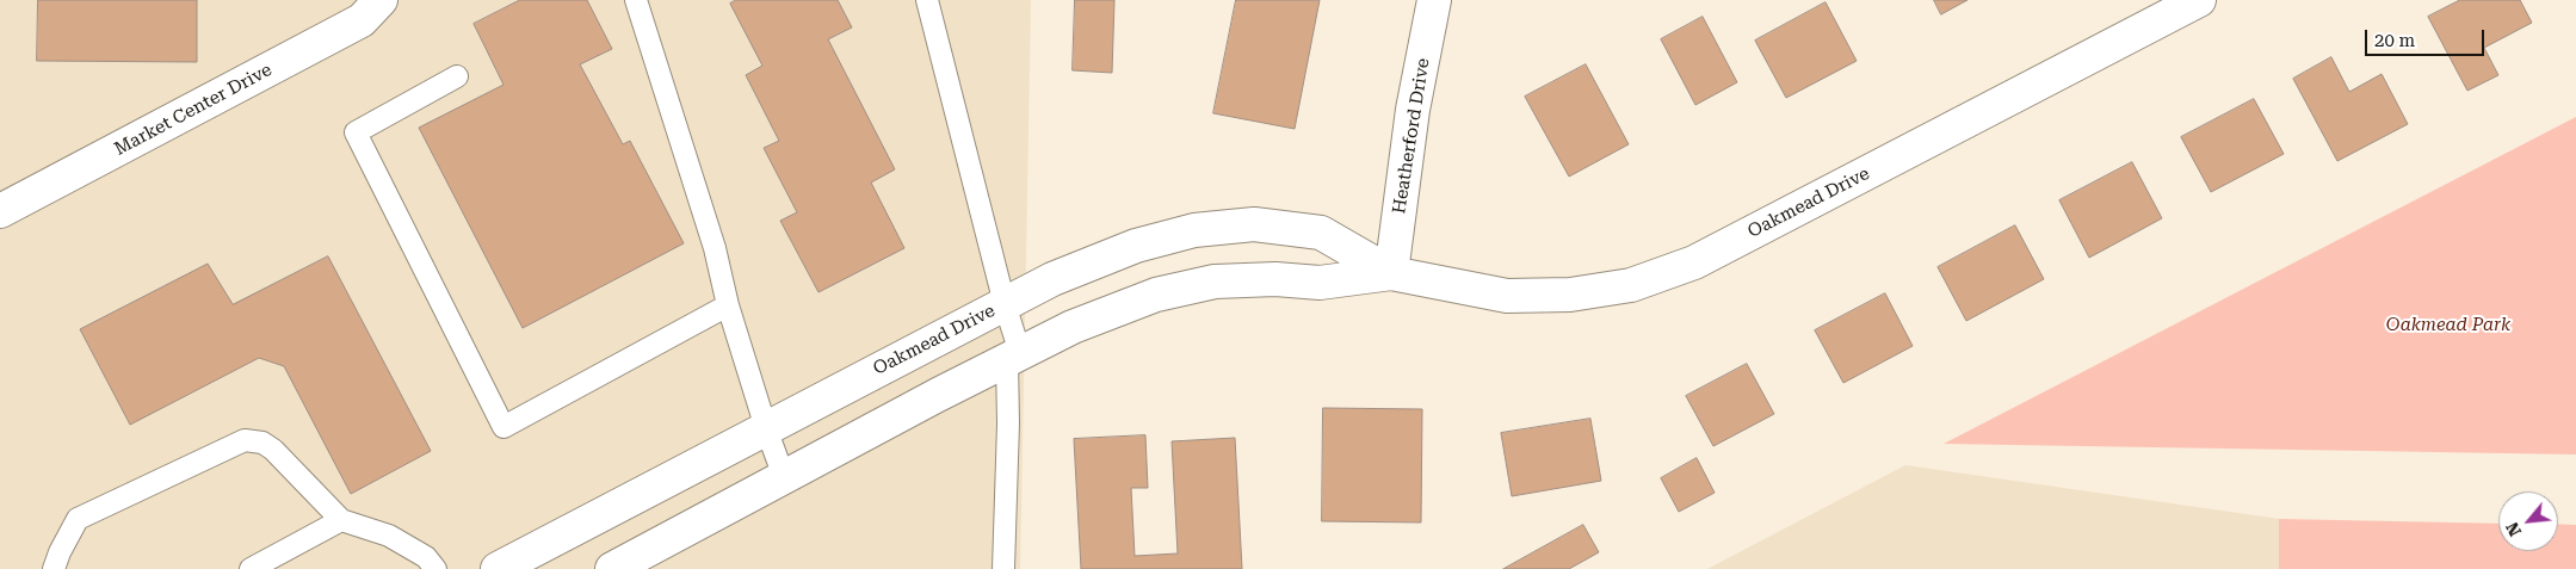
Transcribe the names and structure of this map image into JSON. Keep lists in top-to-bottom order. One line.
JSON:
{"streets":{"street":["Market Center Drive","Heatherford Drive","Oakmead Drive"]},"crossings":[["Heatherford Drive","Oakmead Drive"]],"parks":["Oakmead Park"],"scale_bar":"20 m","north":"bottom left"}
